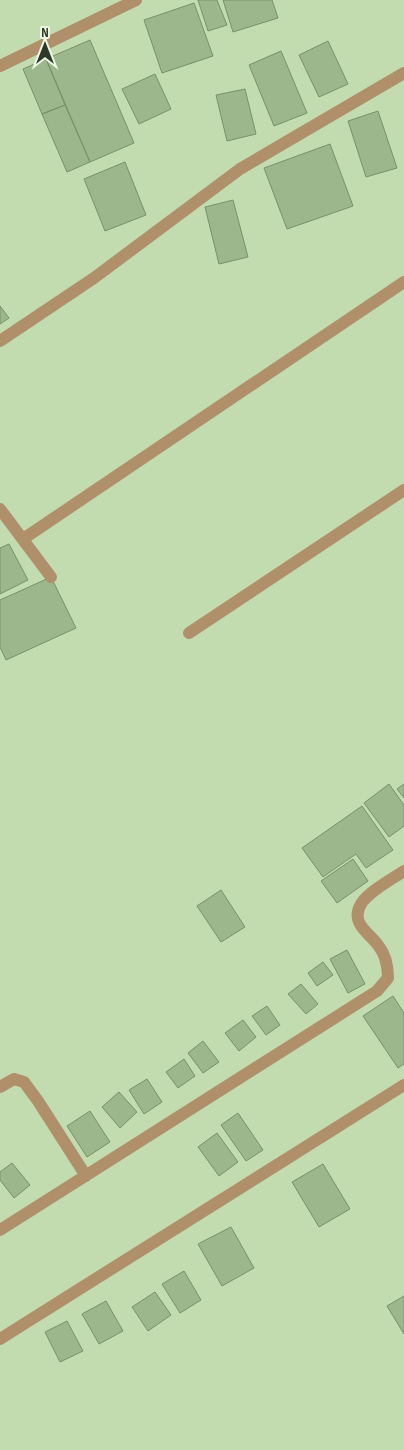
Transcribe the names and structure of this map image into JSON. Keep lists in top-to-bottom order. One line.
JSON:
{"north":"top"}
